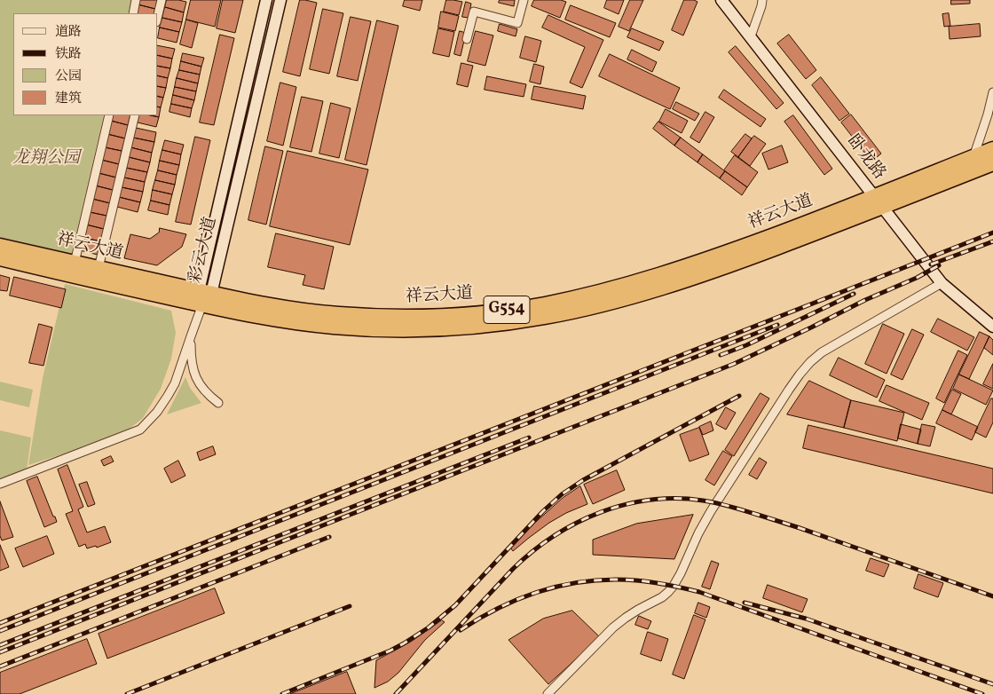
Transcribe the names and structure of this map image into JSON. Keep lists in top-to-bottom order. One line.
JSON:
{"streets":{"highway":["祥云大道","G554"],"main road":["卧龙路","彩云大道"]},"crossings":[["卧龙路","祥云大道"],["祥云大道","彩云大道"]],"parks":["龙翔公园"],"legend":["道路","铁路","公园","建筑"]}
